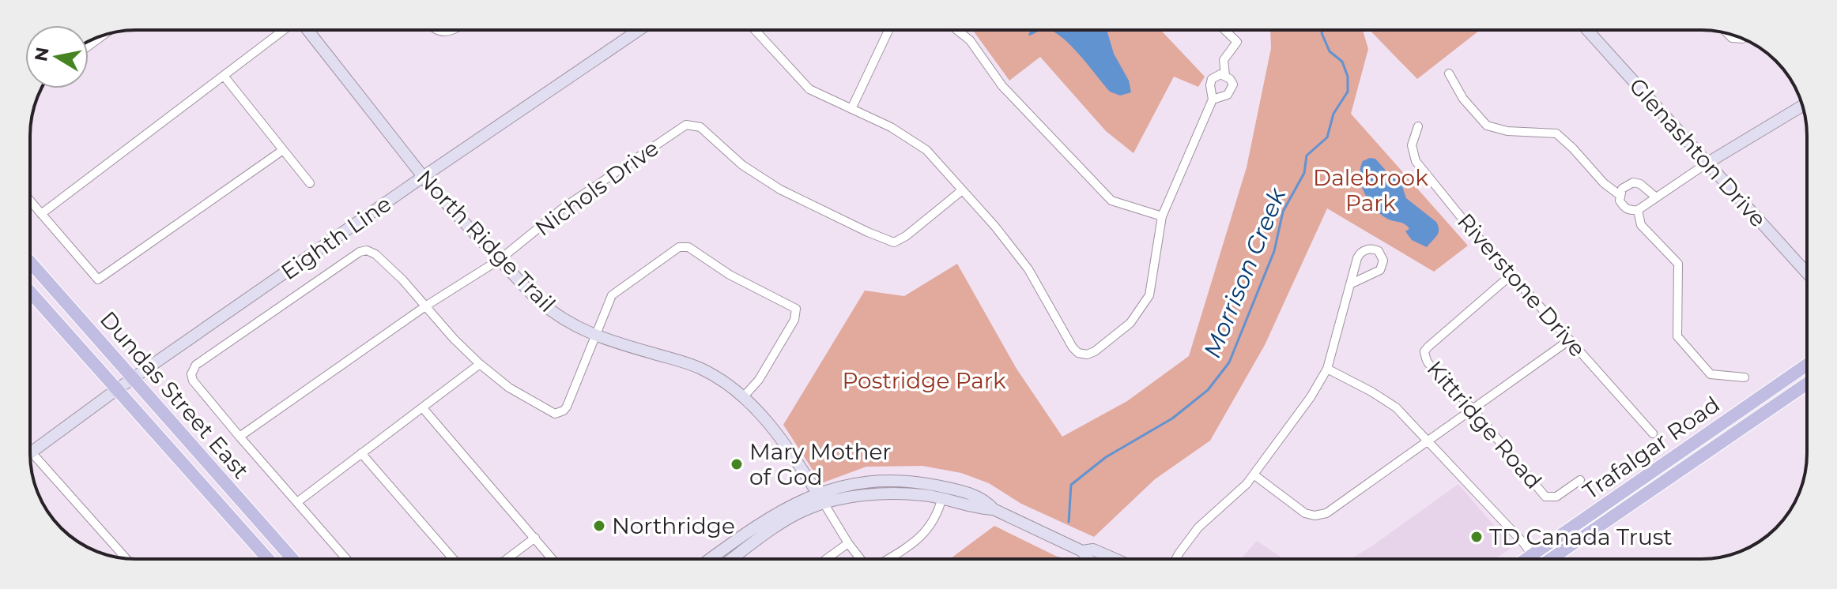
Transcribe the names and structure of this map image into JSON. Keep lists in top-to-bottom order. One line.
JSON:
{"streets":{"main road":["Dundas Street East","Trafalgar Road"],"street":["Glenashton Drive","Nichols Drive","Eighth Line","North Ridge Trail","Riverstone Drive","Kittridge Road"]},"crossings":[["Nichols Drive","North Ridge Trail"],["Eighth Line","North Ridge Trail"],["Eighth Line","Dundas Street East"],["Riverstone Drive","Kittridge Road"]],"water":["Morrison Creek"],"parks":["Dalebrook Park","Postridge Park"],"places":["Mary Mother of God","Northridge","TD Canada Trust"],"north":"left"}
